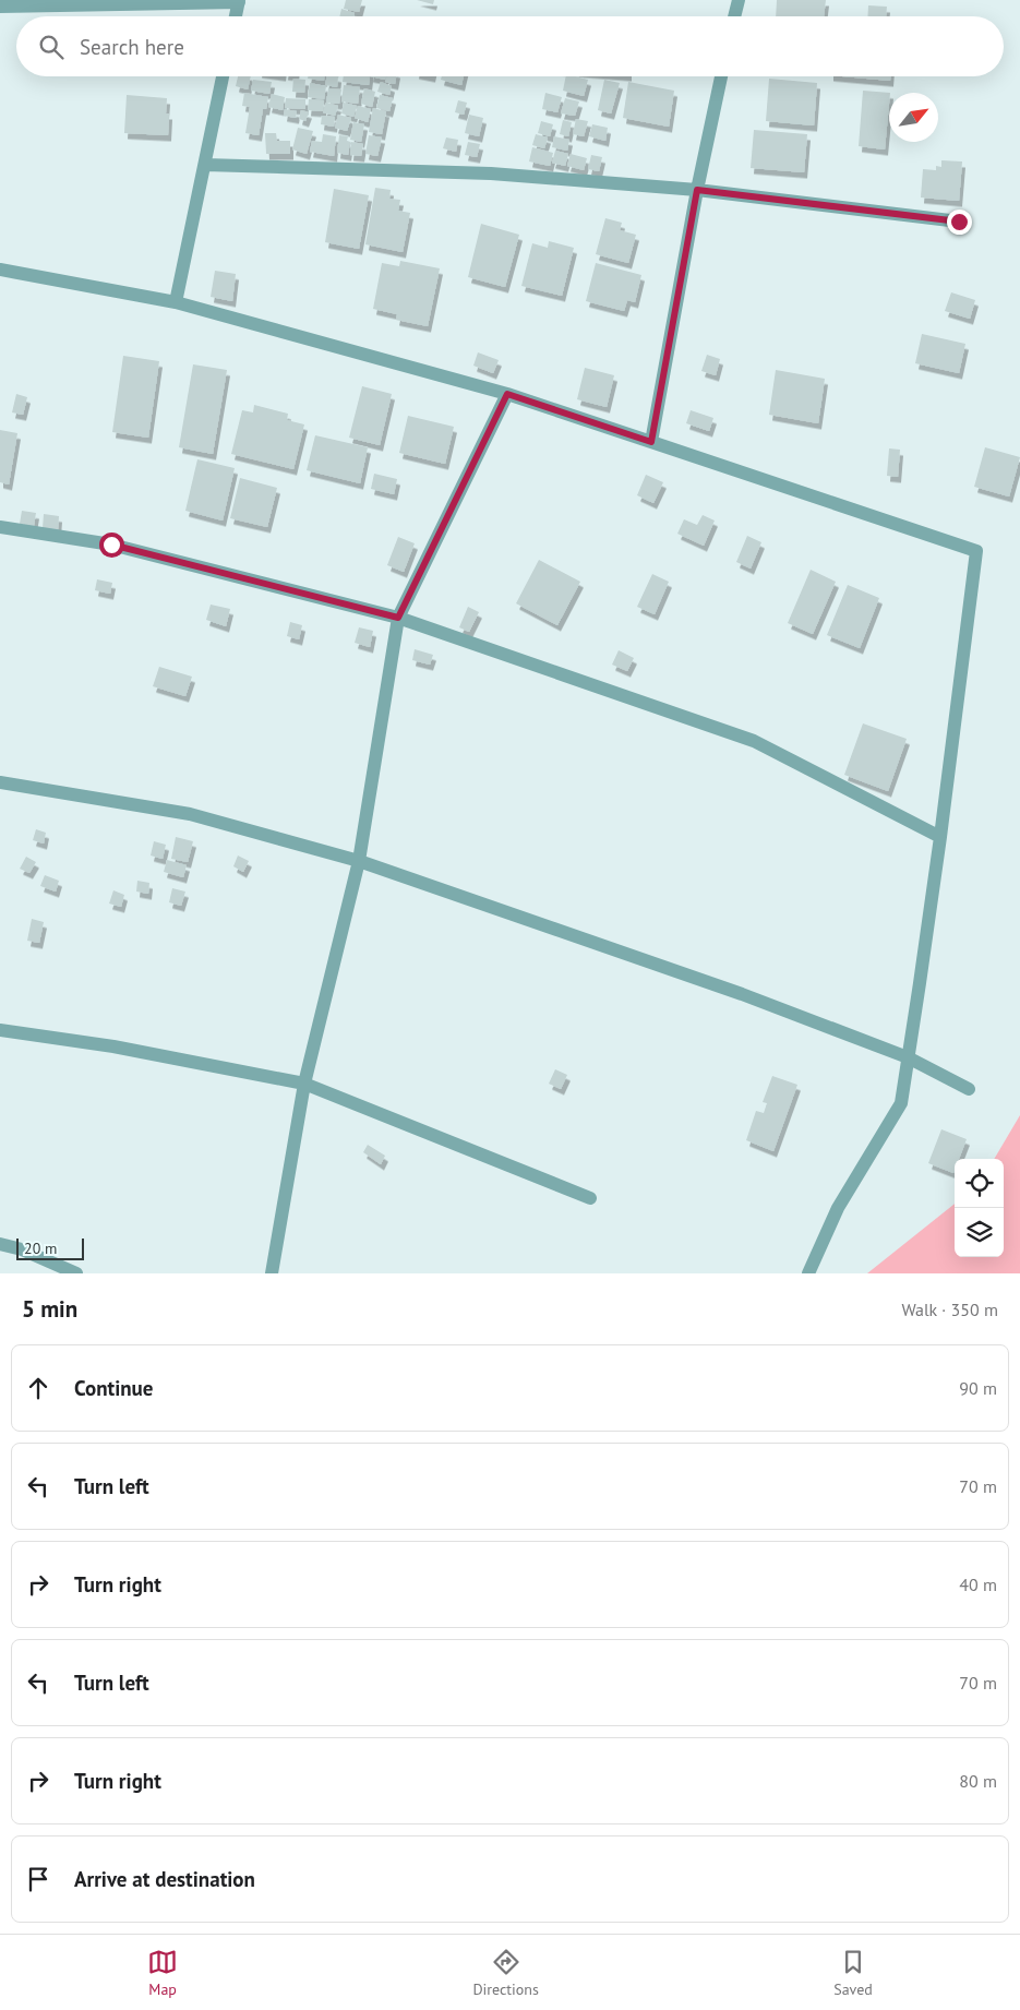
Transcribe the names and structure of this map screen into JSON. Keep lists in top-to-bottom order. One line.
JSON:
{"scale_bar":"20 m","north":"top right","page":{"search":"Search here","scale":"20 m","heading":["5 min","Walk · 350 m"],"list":[["Continue","90 m"],["Turn left","70 m"],["Turn right","40 m"],["Turn left","70 m"],["Turn right","80 m"],"Arrive at destination"],"nav":["Map","Directions","Saved"]}}
